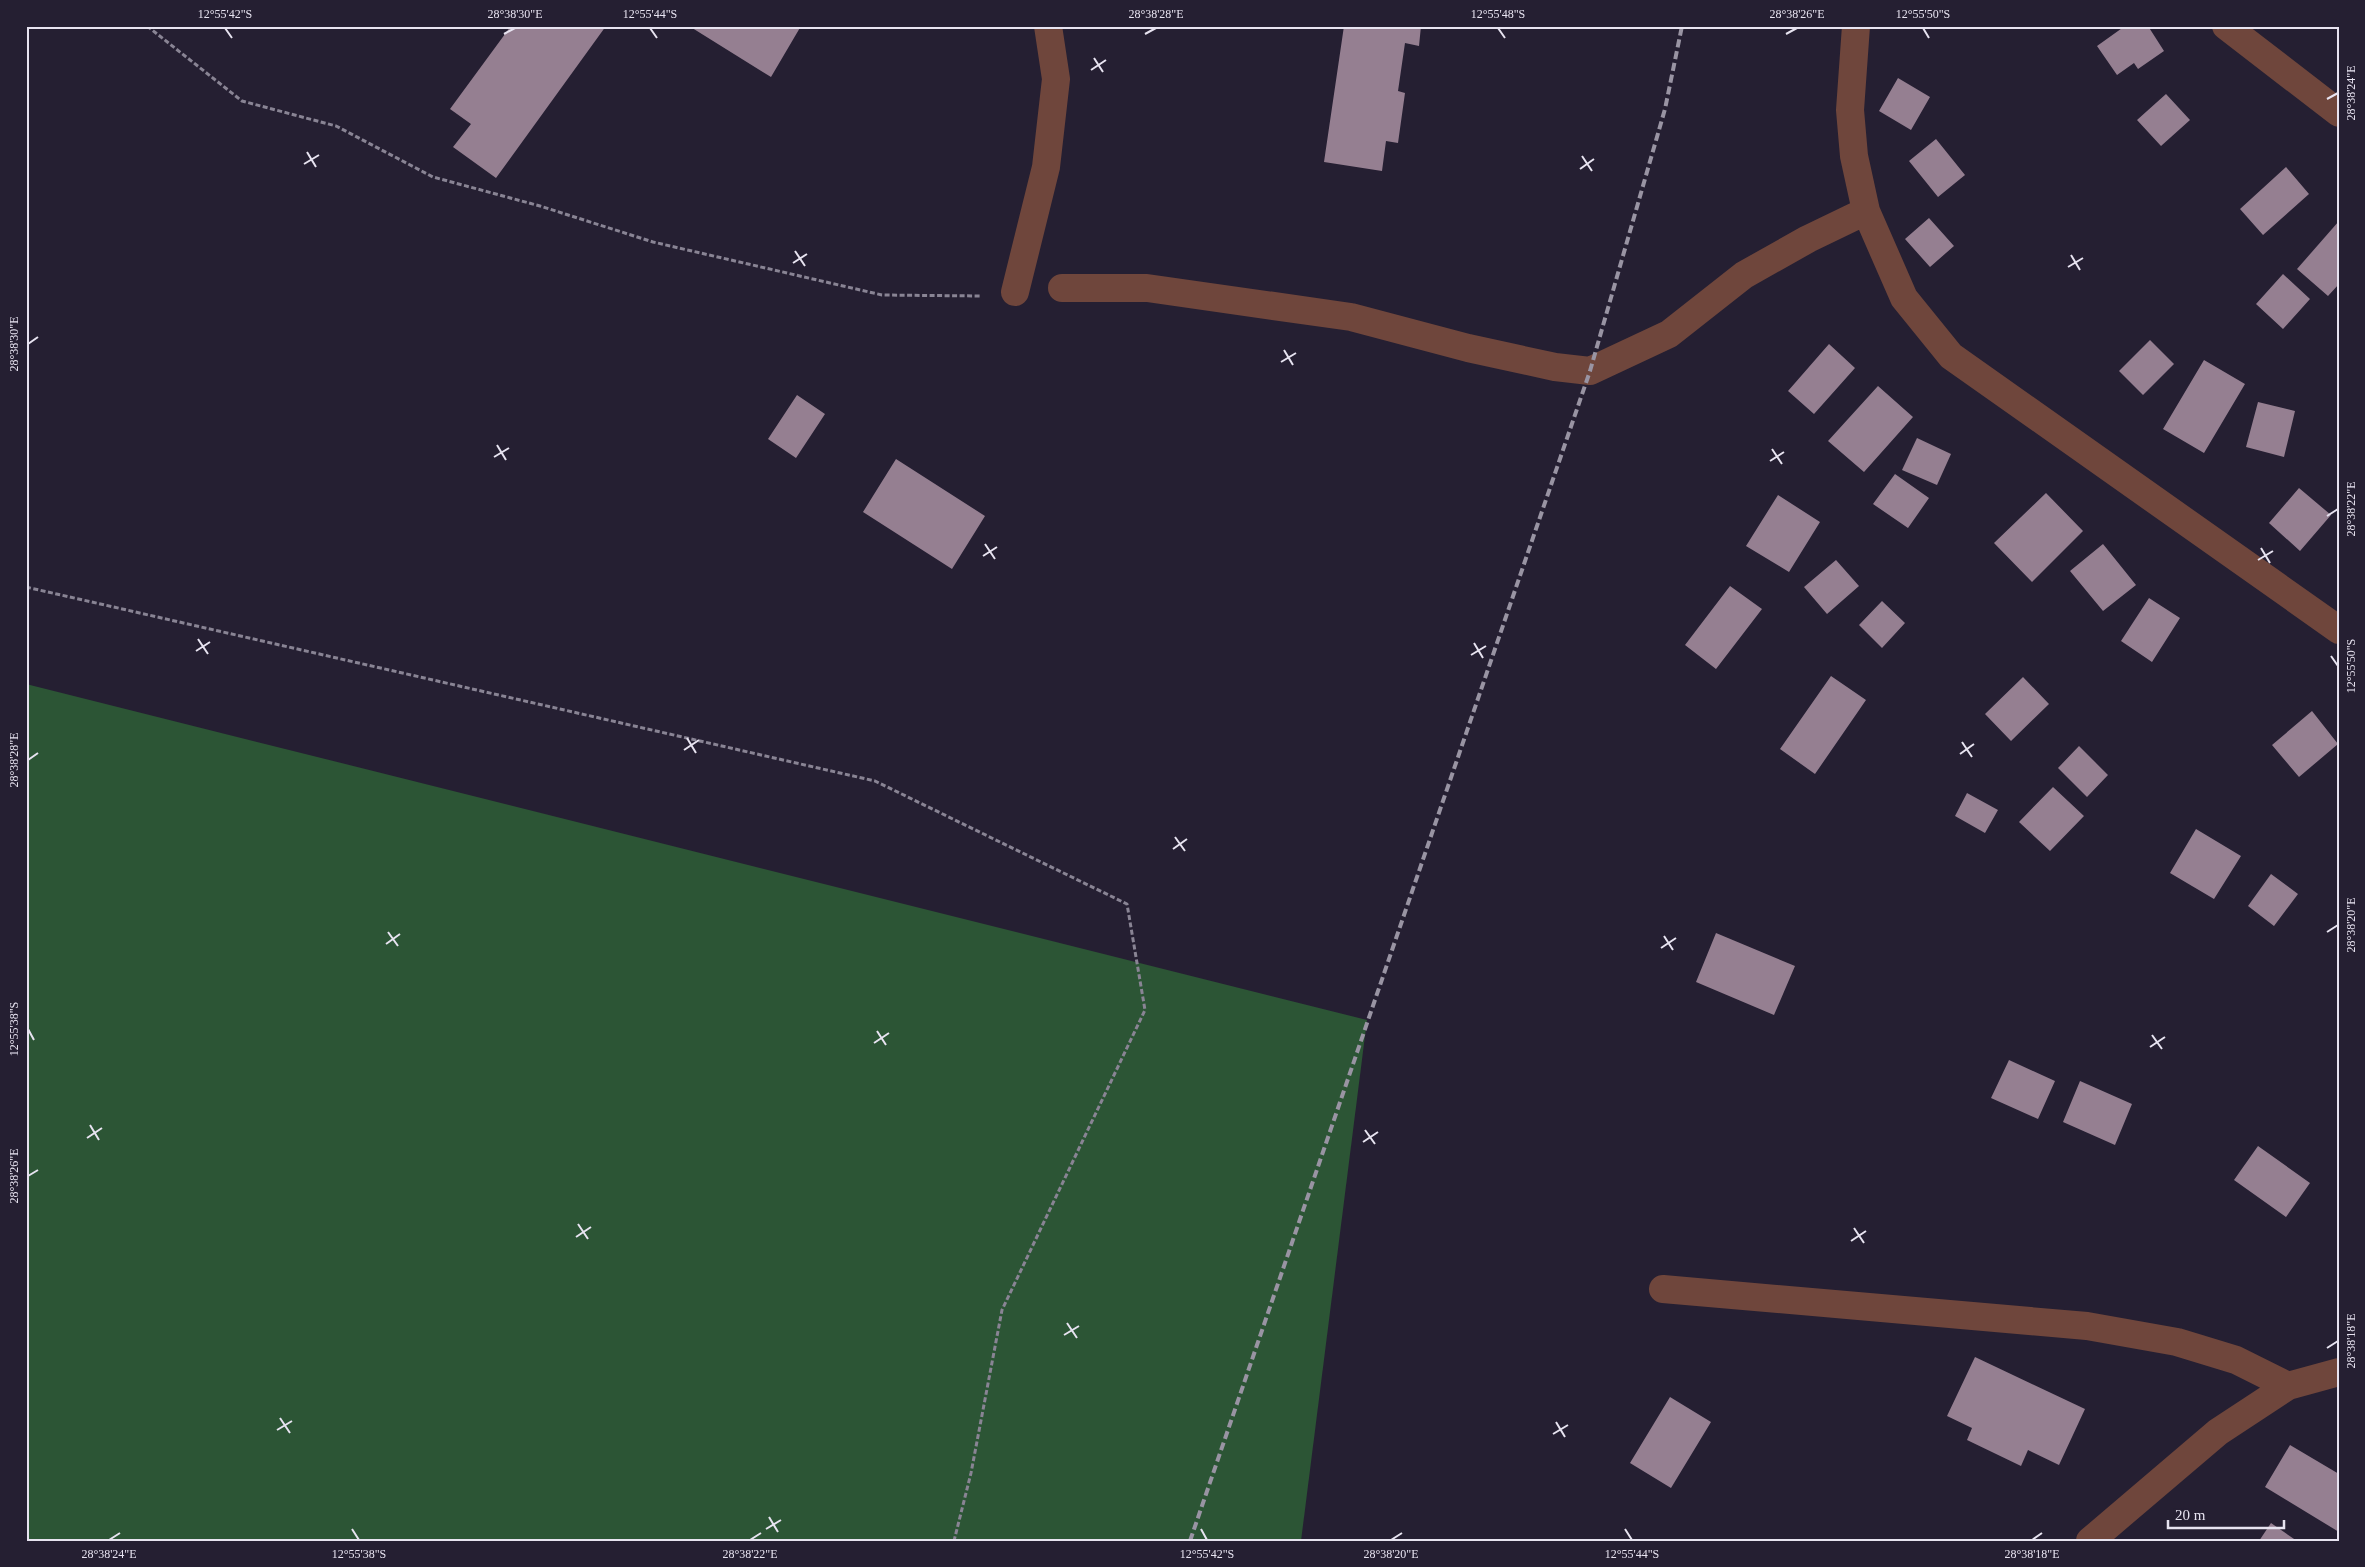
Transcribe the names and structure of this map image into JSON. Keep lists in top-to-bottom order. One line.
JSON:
{"scale_bar":"20 m","coordinates":["12°55'42\"S","28°38'30\"E","12°55'44\"S","28°38'28\"E","12°55'48\"S","28°38'26\"E","12°55'50\"S","28°38'24\"E","28°38'22\"E","28°38'20\"E","12°55'38\"S","28°38'18\"E"]}
